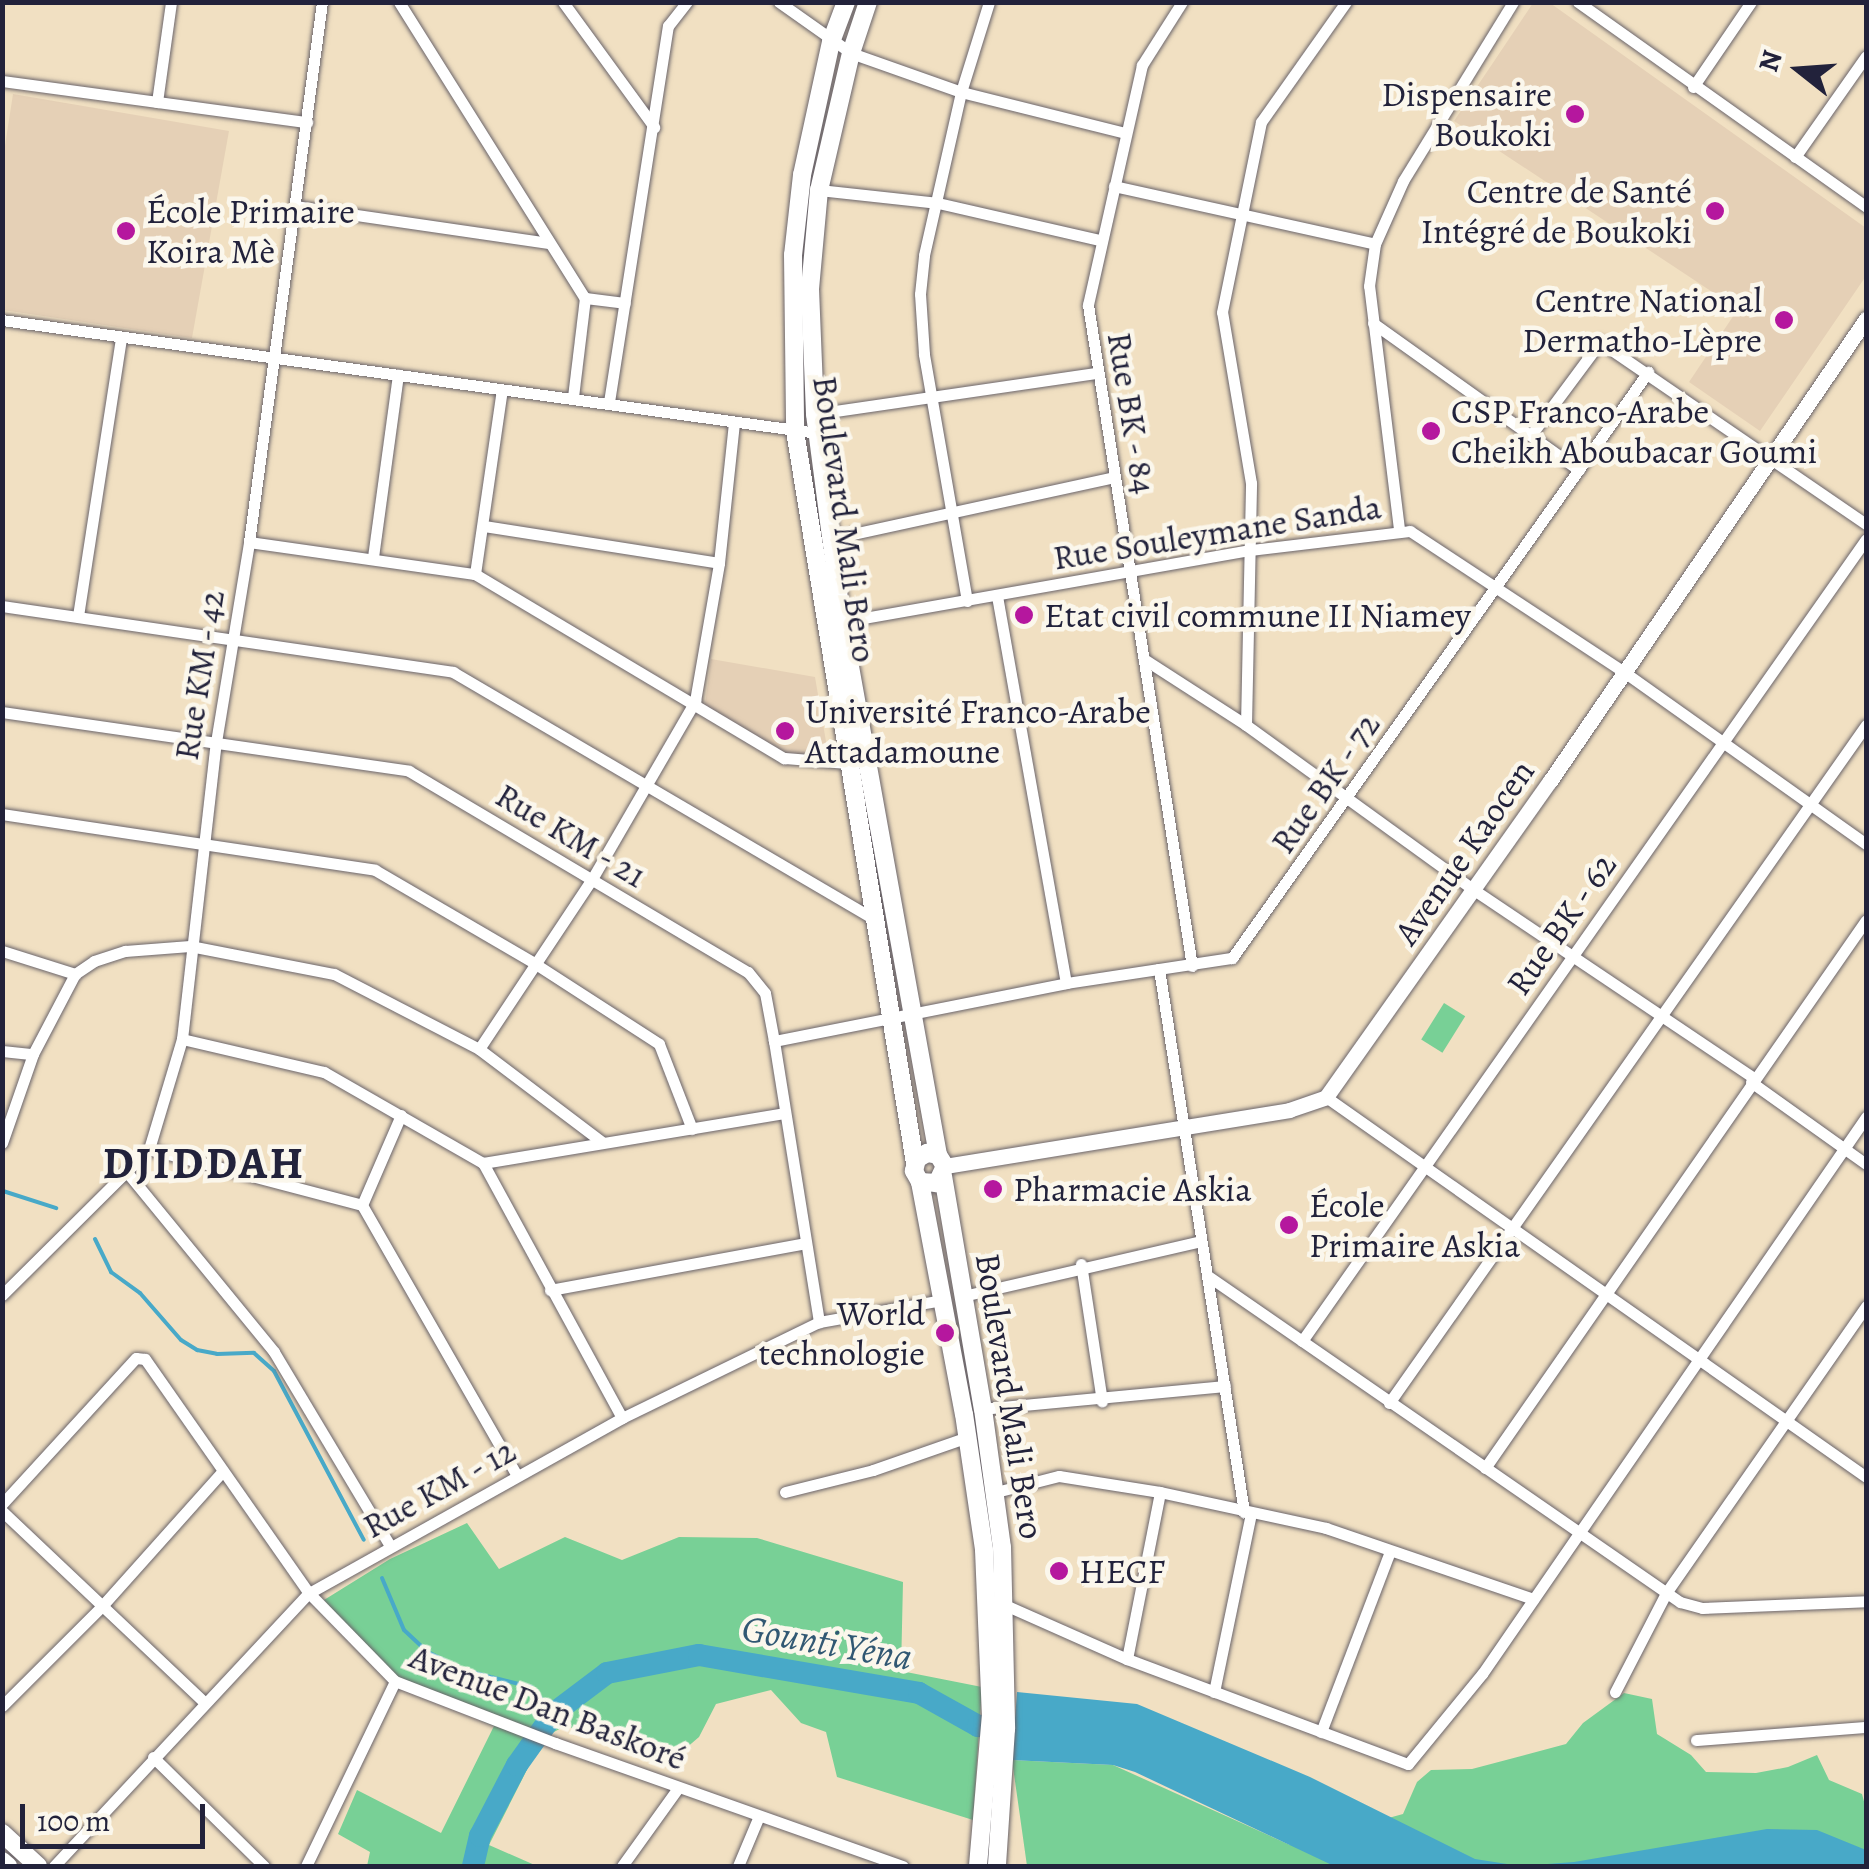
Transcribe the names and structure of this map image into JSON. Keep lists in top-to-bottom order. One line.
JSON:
{"streets":{"main road":["Boulevard Mali Bero"],"street":["Rue BK - 84","Rue Souleymane Sanda","Rue KM - 42","Rue BK - 72","Rue KM - 21","Avenue Kaocen","Rue BK - 62","Rue KM - 12","Avenue Dan Baskoré"]},"crossings":[["Rue BK - 84","Rue Souleymane Sanda"],["Rue BK - 84","Rue BK - 72"],["Boulevard Mali Bero","Rue Souleymane Sanda"],["Boulevard Mali Bero","Rue BK - 72"],["Boulevard Mali Bero","Rue KM - 12"],["Rue Souleymane Sanda","Rue BK - 72"],["Rue Souleymane Sanda","Avenue Kaocen"],["Rue Souleymane Sanda","Rue BK - 62"],["Rue KM - 42","Rue KM - 21"],["Rue BK - 72","Rue KM - 21"],["Rue KM - 21","Rue KM - 12"],["Rue KM - 12","Avenue Dan Baskoré"]],"districts":["DJIDDAH"],"water":["Gounti Yéna"],"places":["Dispensaire Boukoki","Centre de Santé Intégré de Boukoki","École Primaire Koira Mè","Centre National Dermatho-Lèpre","CSP Franco-Arabe Cheikh Aboubacar Goumi","Etat civil commune II Niamey","Université Franco-Arabe Attadamoune","Pharmacie Askia","École Primaire Askia","World technologie","HECF"],"scale_bar":"100 m","north":"left"}
